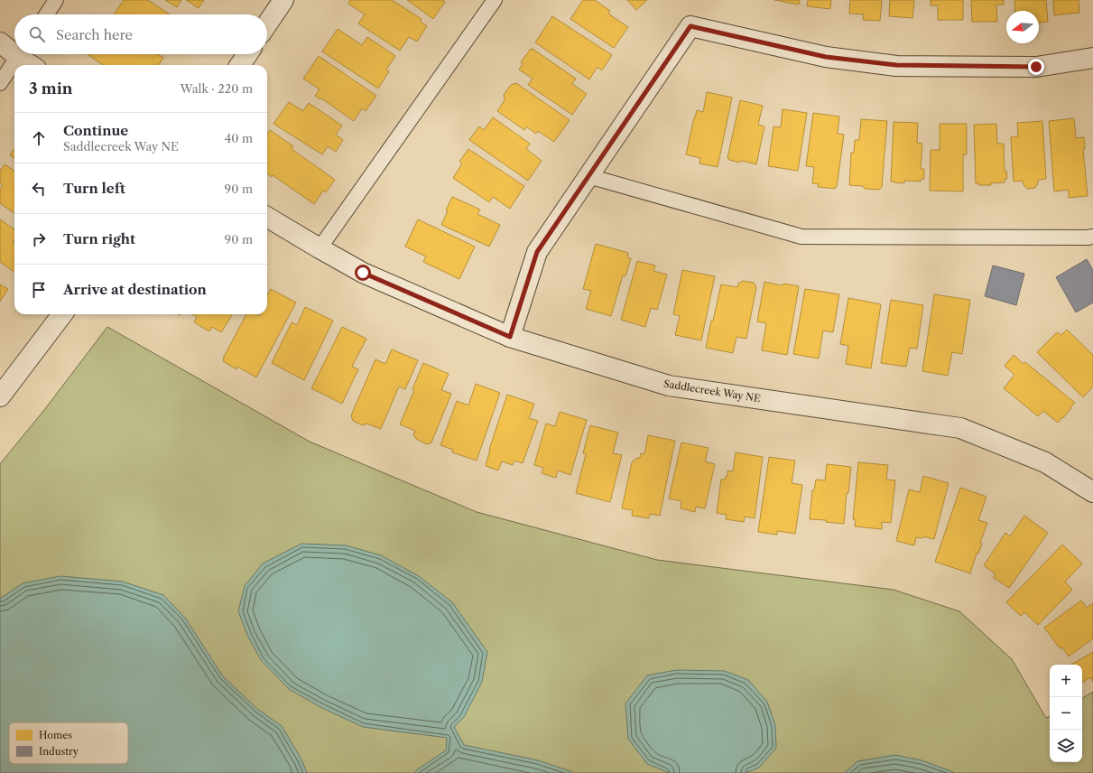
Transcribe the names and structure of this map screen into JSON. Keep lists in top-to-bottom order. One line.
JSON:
{"streets":{"street":["Saddlecreek Way NE"]},"legend":["Homes","Industry"],"north":"left","page":{"search":"Search here","heading":["3 min","Walk · 220 m"],"list":[["Continue","Saddlecreek Way NE","40 m"],["Turn left","90 m"],["Turn right","90 m"],"Arrive at destination"],"map_buttons":["+","−"]}}
